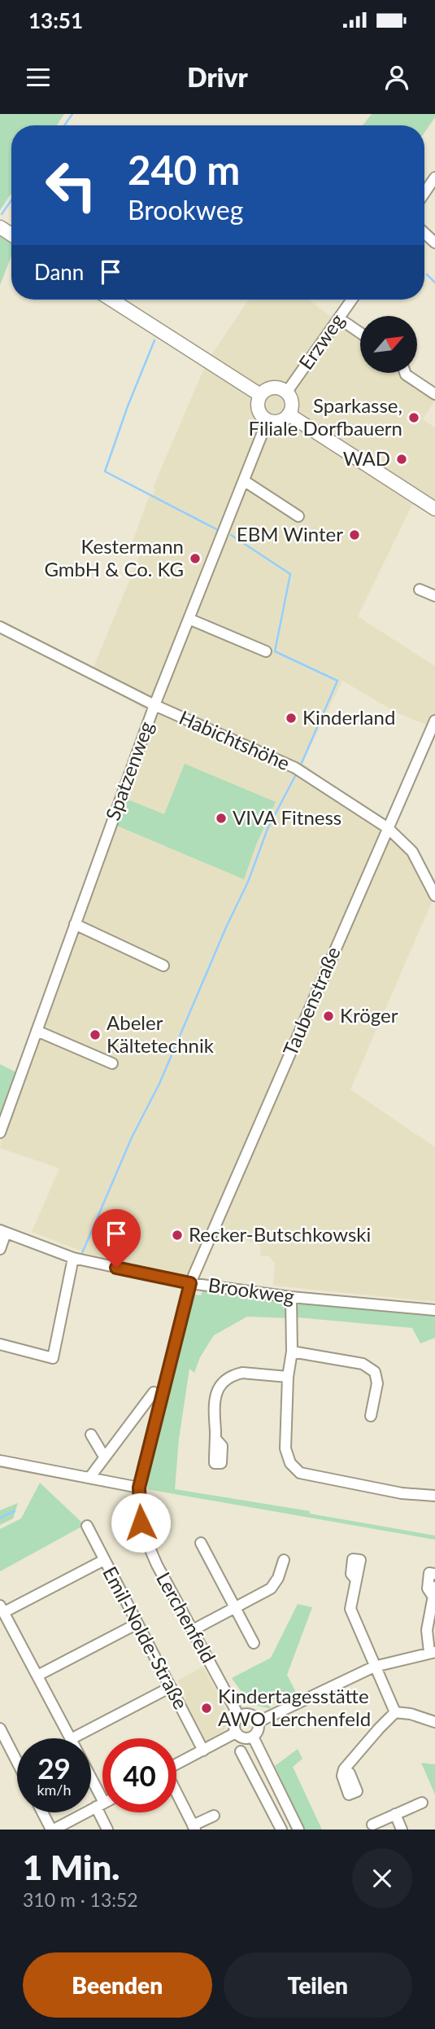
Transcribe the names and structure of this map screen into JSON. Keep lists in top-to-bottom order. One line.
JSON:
{"streets":{"street":["Erzweg","Habichtshöhe","Spatzenweg","Taubenstraße","Brookweg","Lerchenfeld","Emil-Nolde-Straße"]},"crossings":[["Erzweg","Spatzenweg"],["Habichtshöhe","Spatzenweg"],["Habichtshöhe","Taubenstraße"],["Taubenstraße","Brookweg"],["Taubenstraße","Lerchenfeld"],["Brookweg","Lerchenfeld"]],"places":["Sparkasse, Filiale Dorfbauern","WAD","EBM Winter","Kestermann GmbH & Co. KG","Kinderland","VIVA Fitness","Kröger","Abeler Kältetechnik","Recker-Butschkowski","Kindertagesstätte AWO Lerchenfeld"],"north":"top right","page":{"status":"13:51","header":"Drivr","turn":["240 m","Brookweg"],"then":"Dann","speed":"29 km/h","limit":"40","heading":["1 Min.","310 m · 13:52"],"buttons":["Beenden","Teilen"]}}
